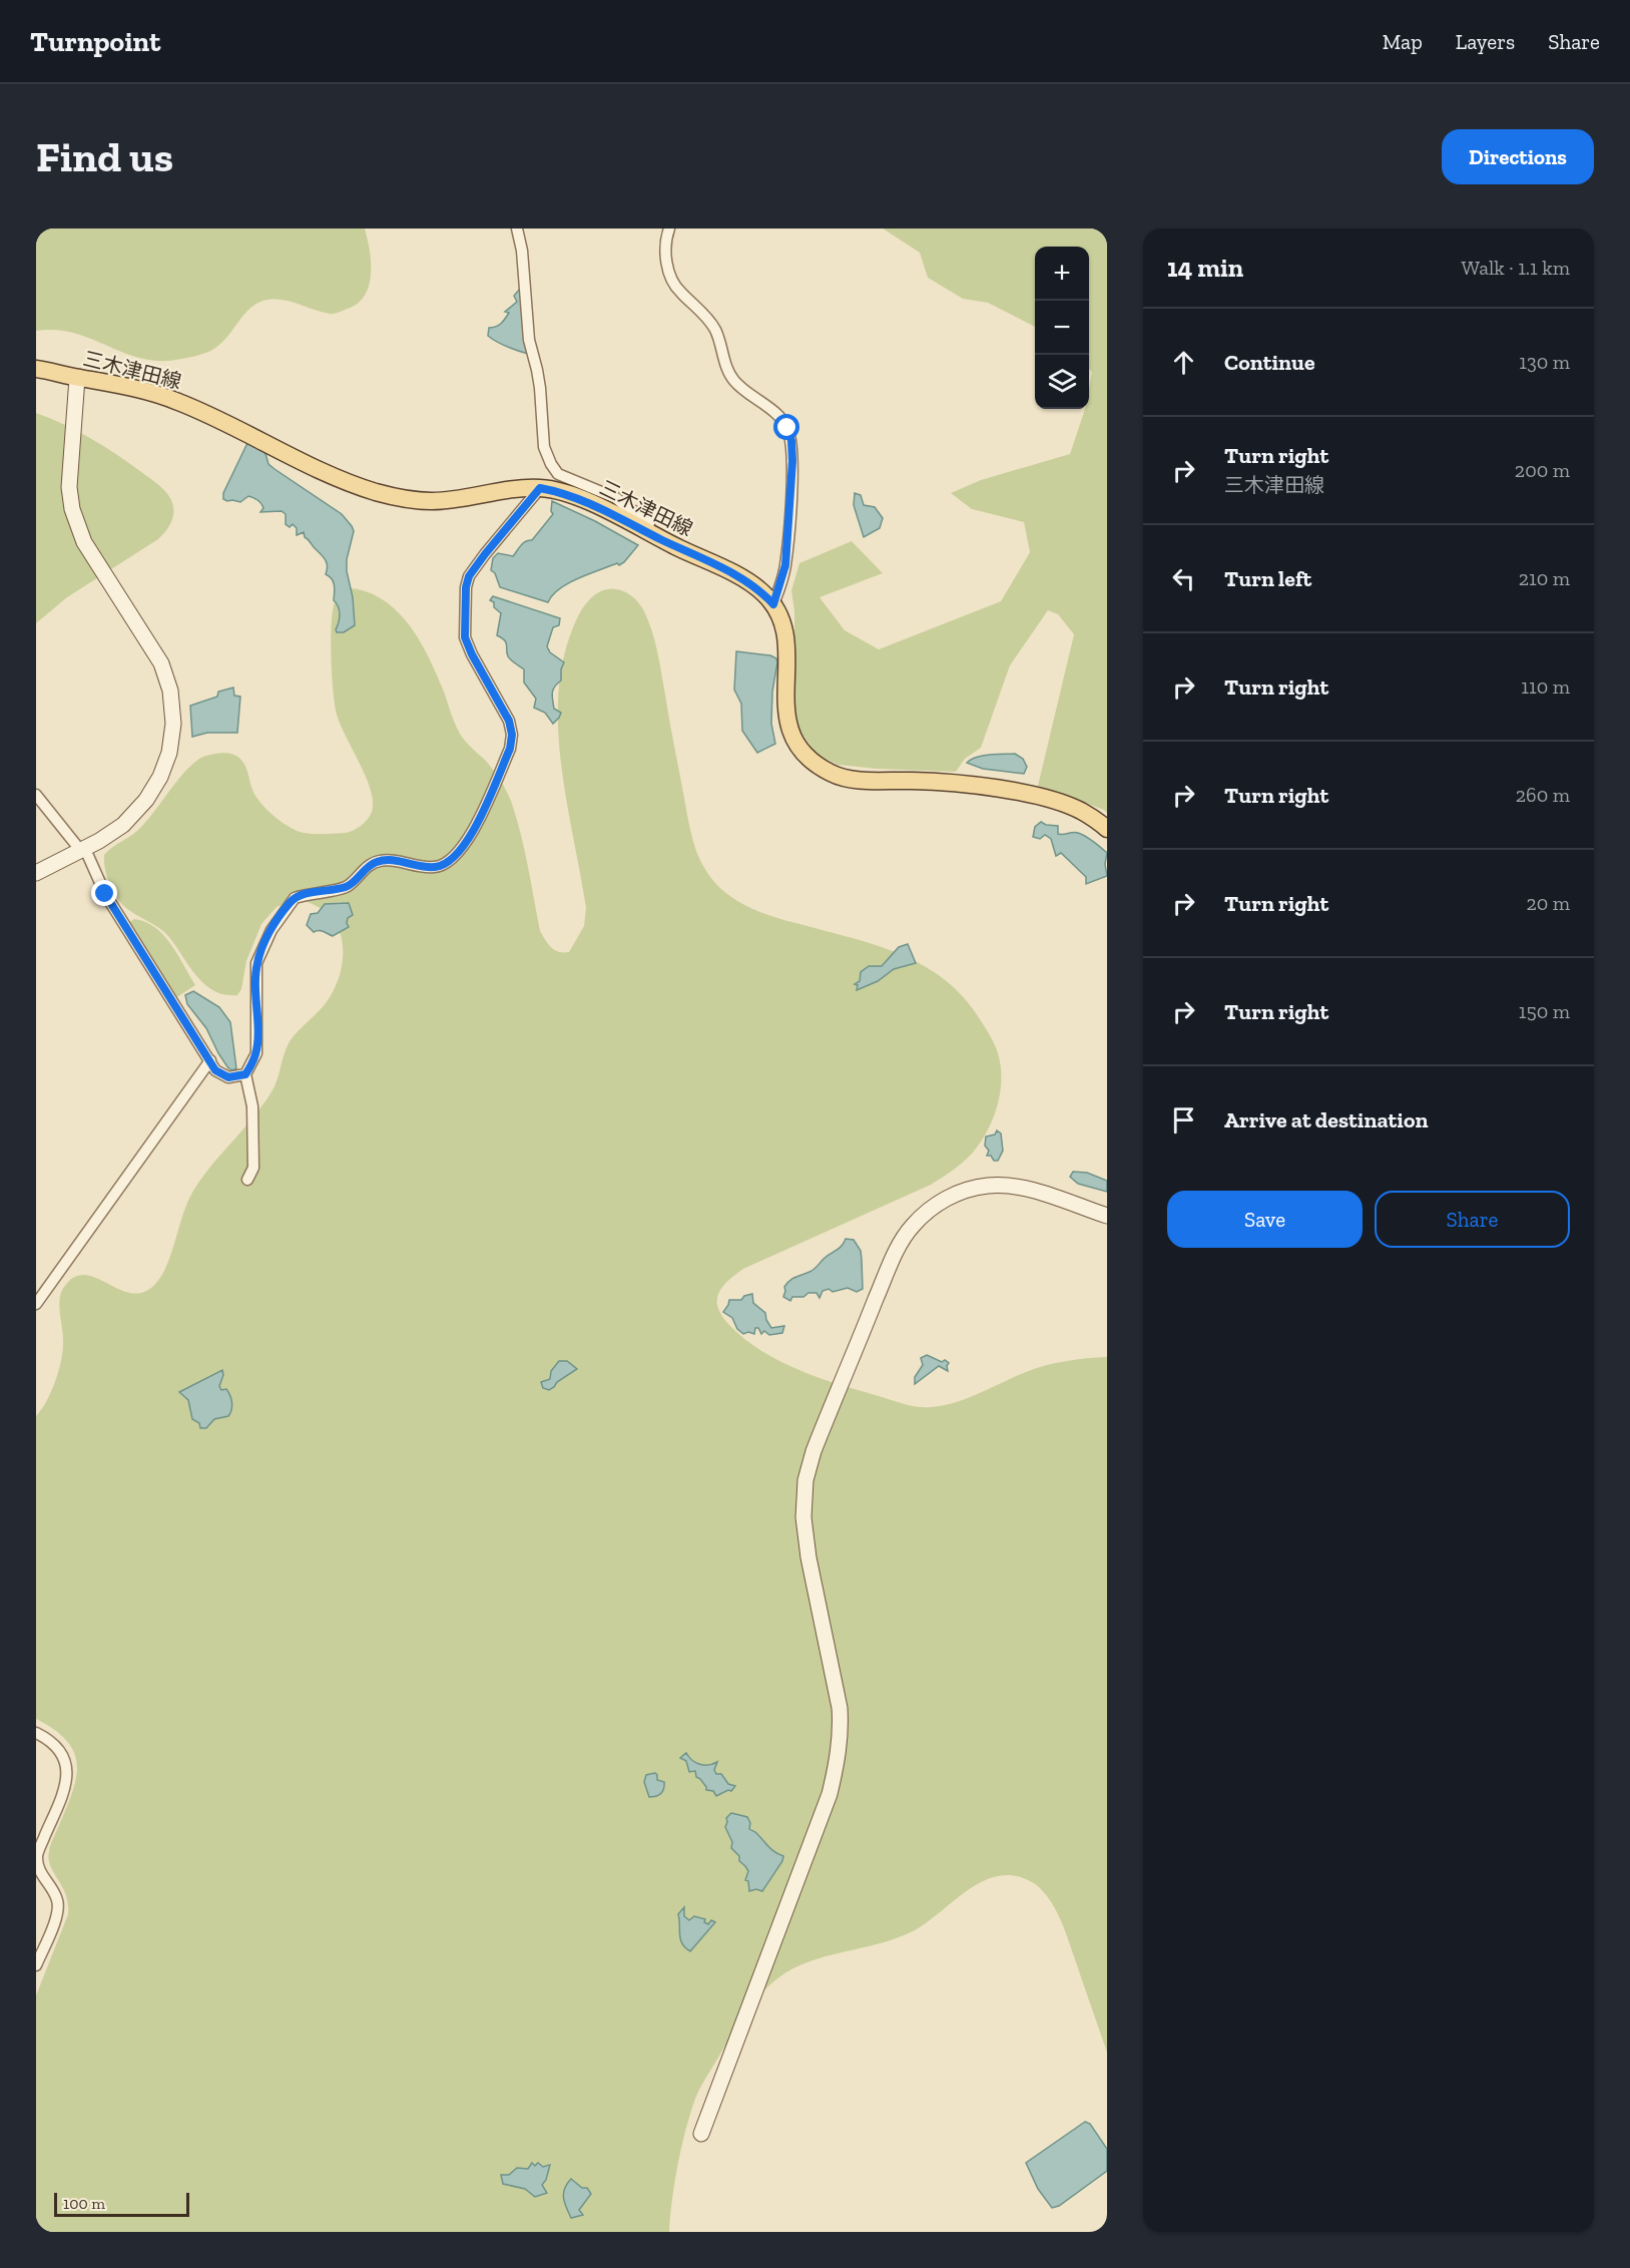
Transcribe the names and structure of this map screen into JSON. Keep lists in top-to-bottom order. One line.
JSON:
{"streets":{"main road":["三木津田線"]},"scale_bar":"100 m","page":{"header":"Turnpoint","nav":["Map","Layers","Share"],"buttons":["Directions",["Save","Share"]],"title":"Find us","heading":["14 min","Walk · 1.1 km"],"map_buttons":["+","−"],"list":[["Continue","130 m"],["Turn right","三木津田線","200 m"],["Turn left","210 m"],["Turn right","110 m"],["Turn right","260 m"],["Turn right","20 m"],["Turn right","150 m"],"Arrive at destination"],"scale":"100 m"}}
